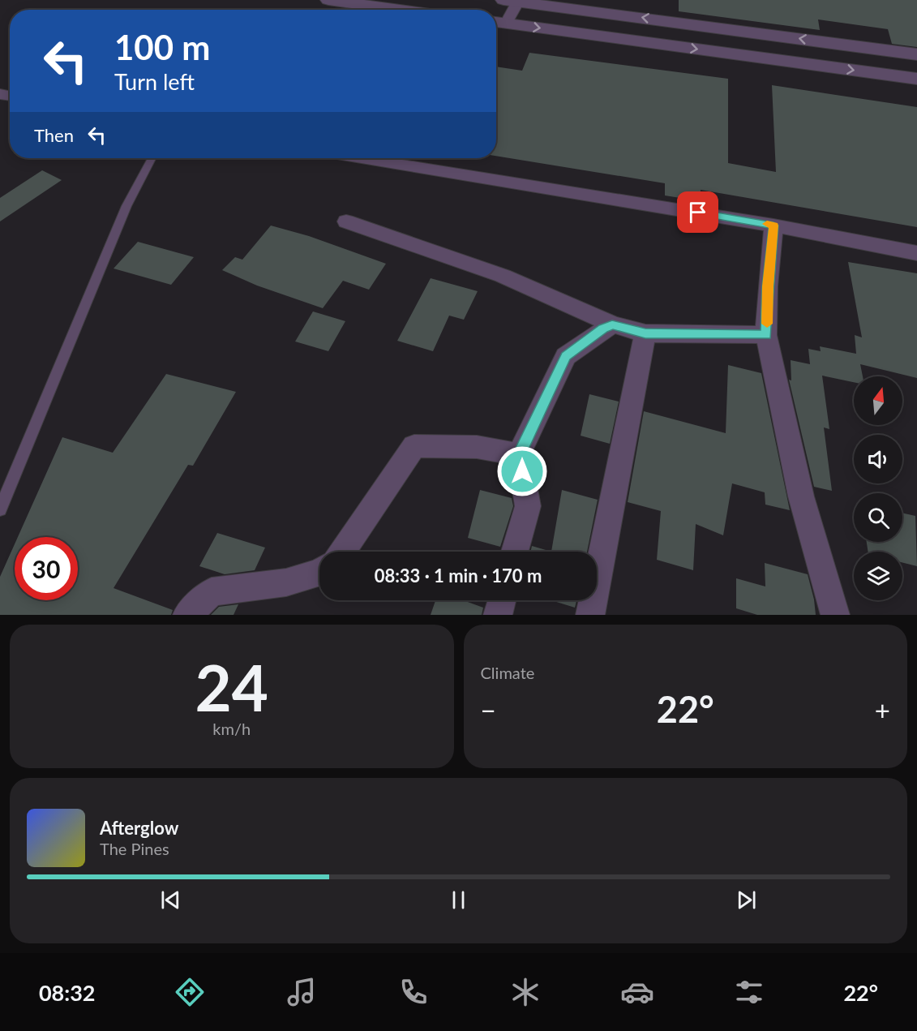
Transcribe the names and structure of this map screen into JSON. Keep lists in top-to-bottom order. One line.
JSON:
{"north":"top","page":{"turn":["100 m","Turn left"],"then":"Then","limit":"30","trip":"08:33 · 1 min · 170 m","tile":[["24","km/h"],"Climate"],"heat":["−","22°","+"],"song":["Afterglow","The Pines"],"tabs":["08:32","22°"]}}
